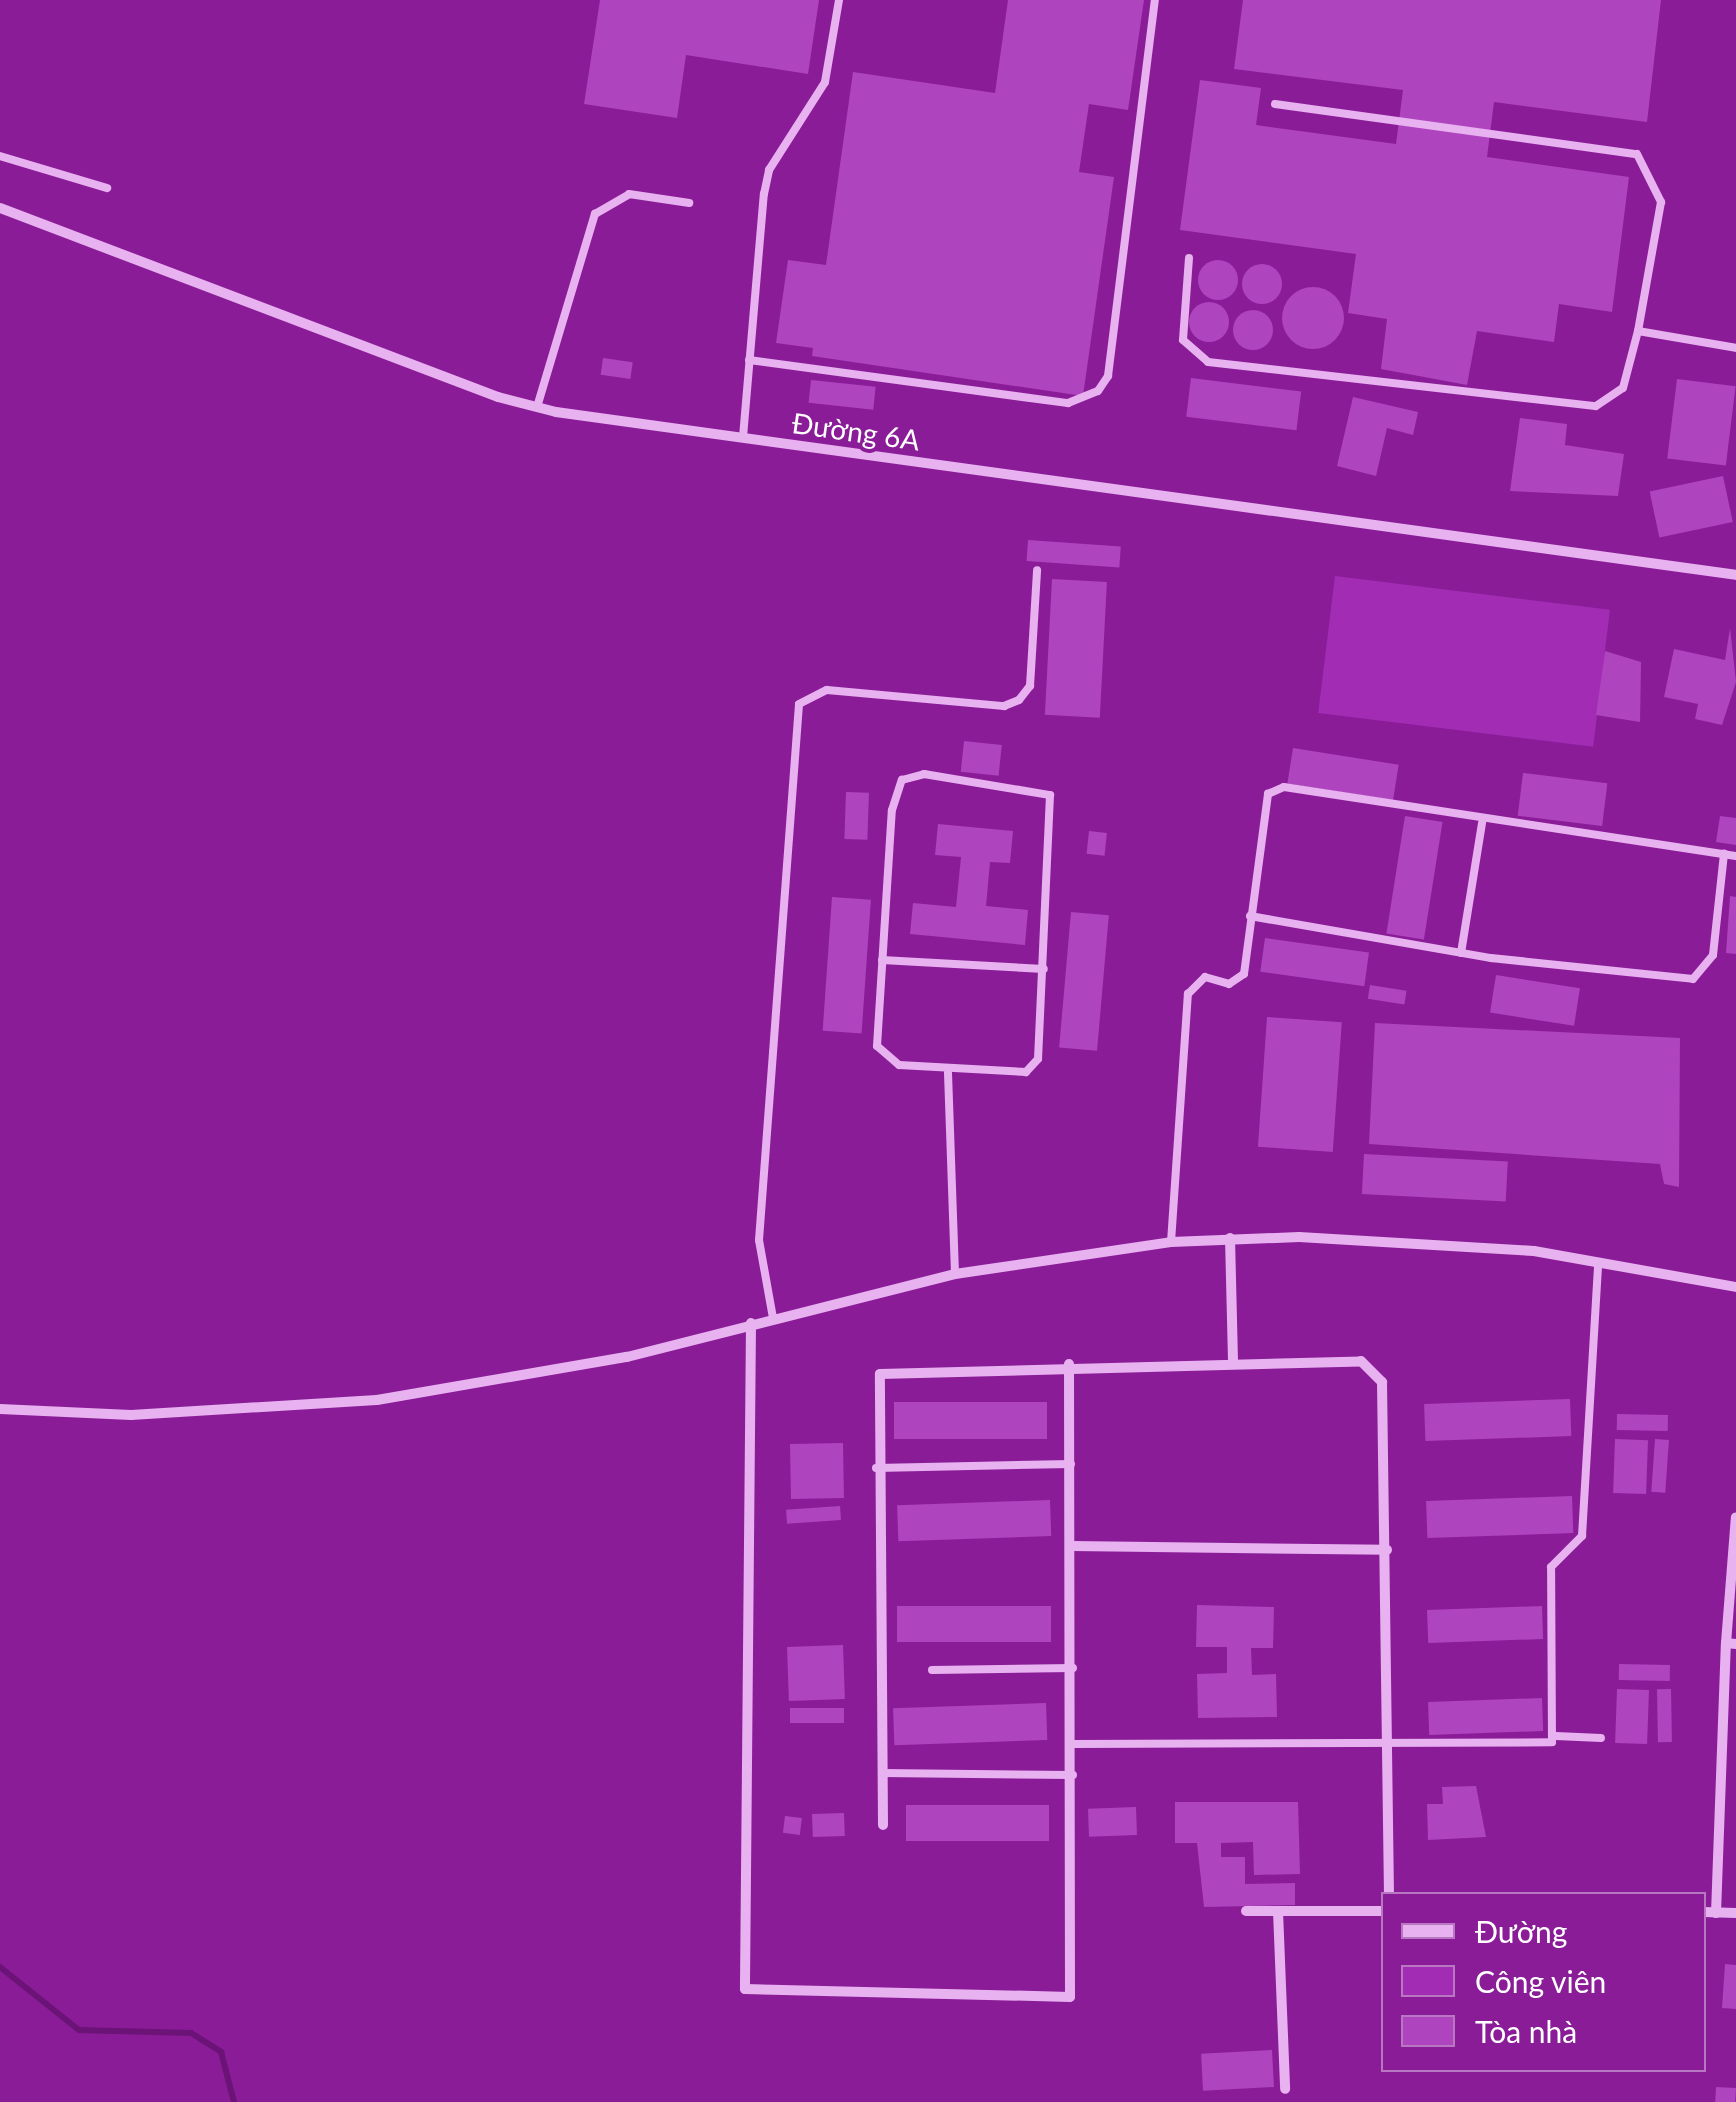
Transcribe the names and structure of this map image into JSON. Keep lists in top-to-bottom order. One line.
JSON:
{"streets":{"street":["Đường 6A"]},"legend":["Đường","Công viên","Tòa nhà"]}
